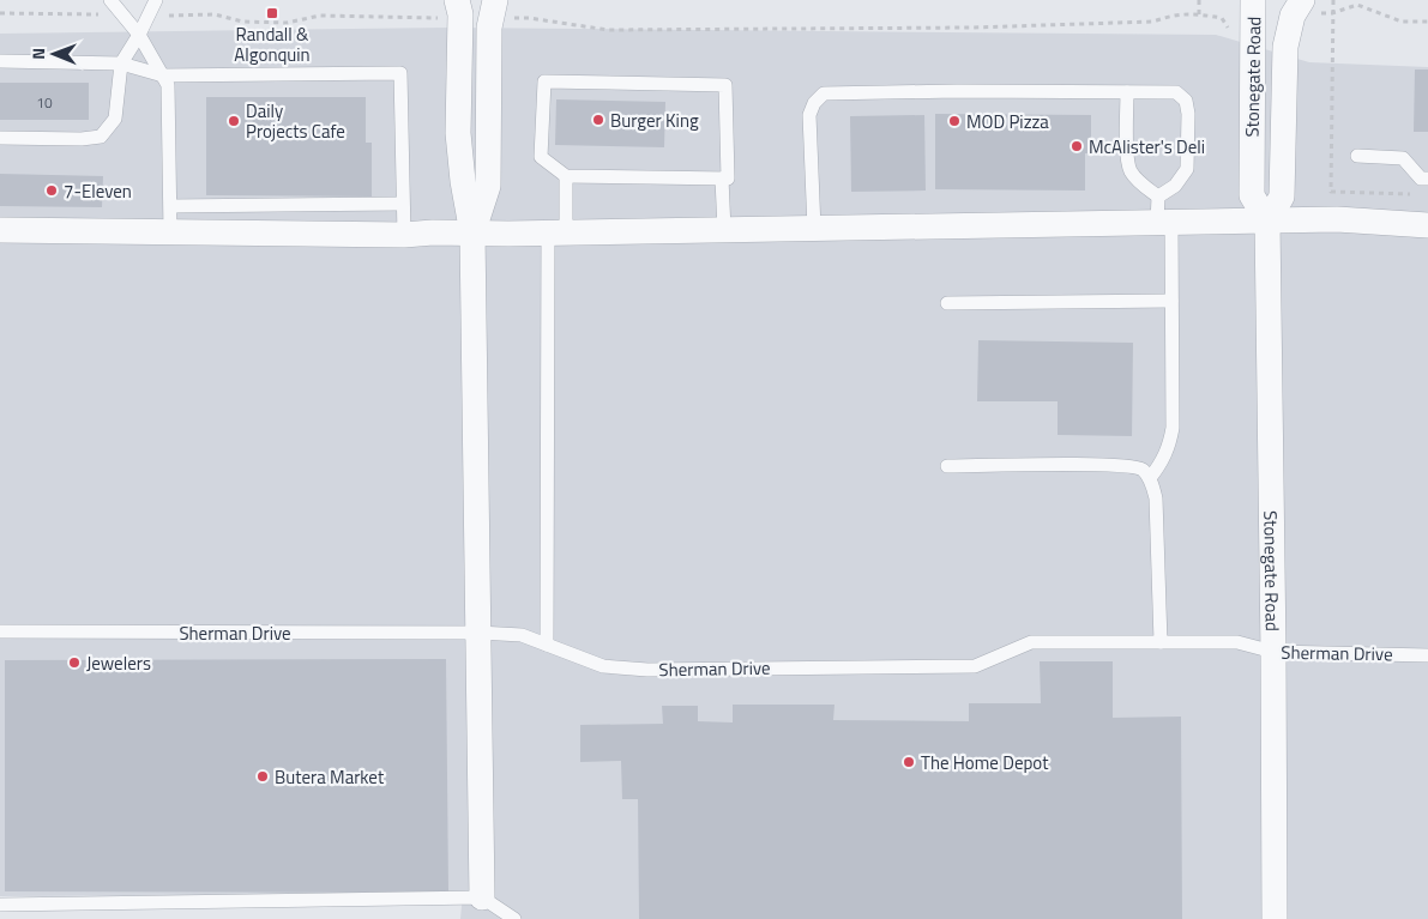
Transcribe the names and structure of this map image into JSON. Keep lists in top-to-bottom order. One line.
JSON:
{"streets":{"street":["Stonegate Road"],"lane":["Sherman Drive"]},"crossings":[["Stonegate Road","Sherman Drive"]],"places":{"transit":["Randall & Algonquin"],"other":["Burger King","Daily Projects Cafe","MOD Pizza","McAlister's Deli","7-Eleven","Jewelers","The Home Depot","Butera Market"]},"house_numbers":["10"],"north":"left"}
